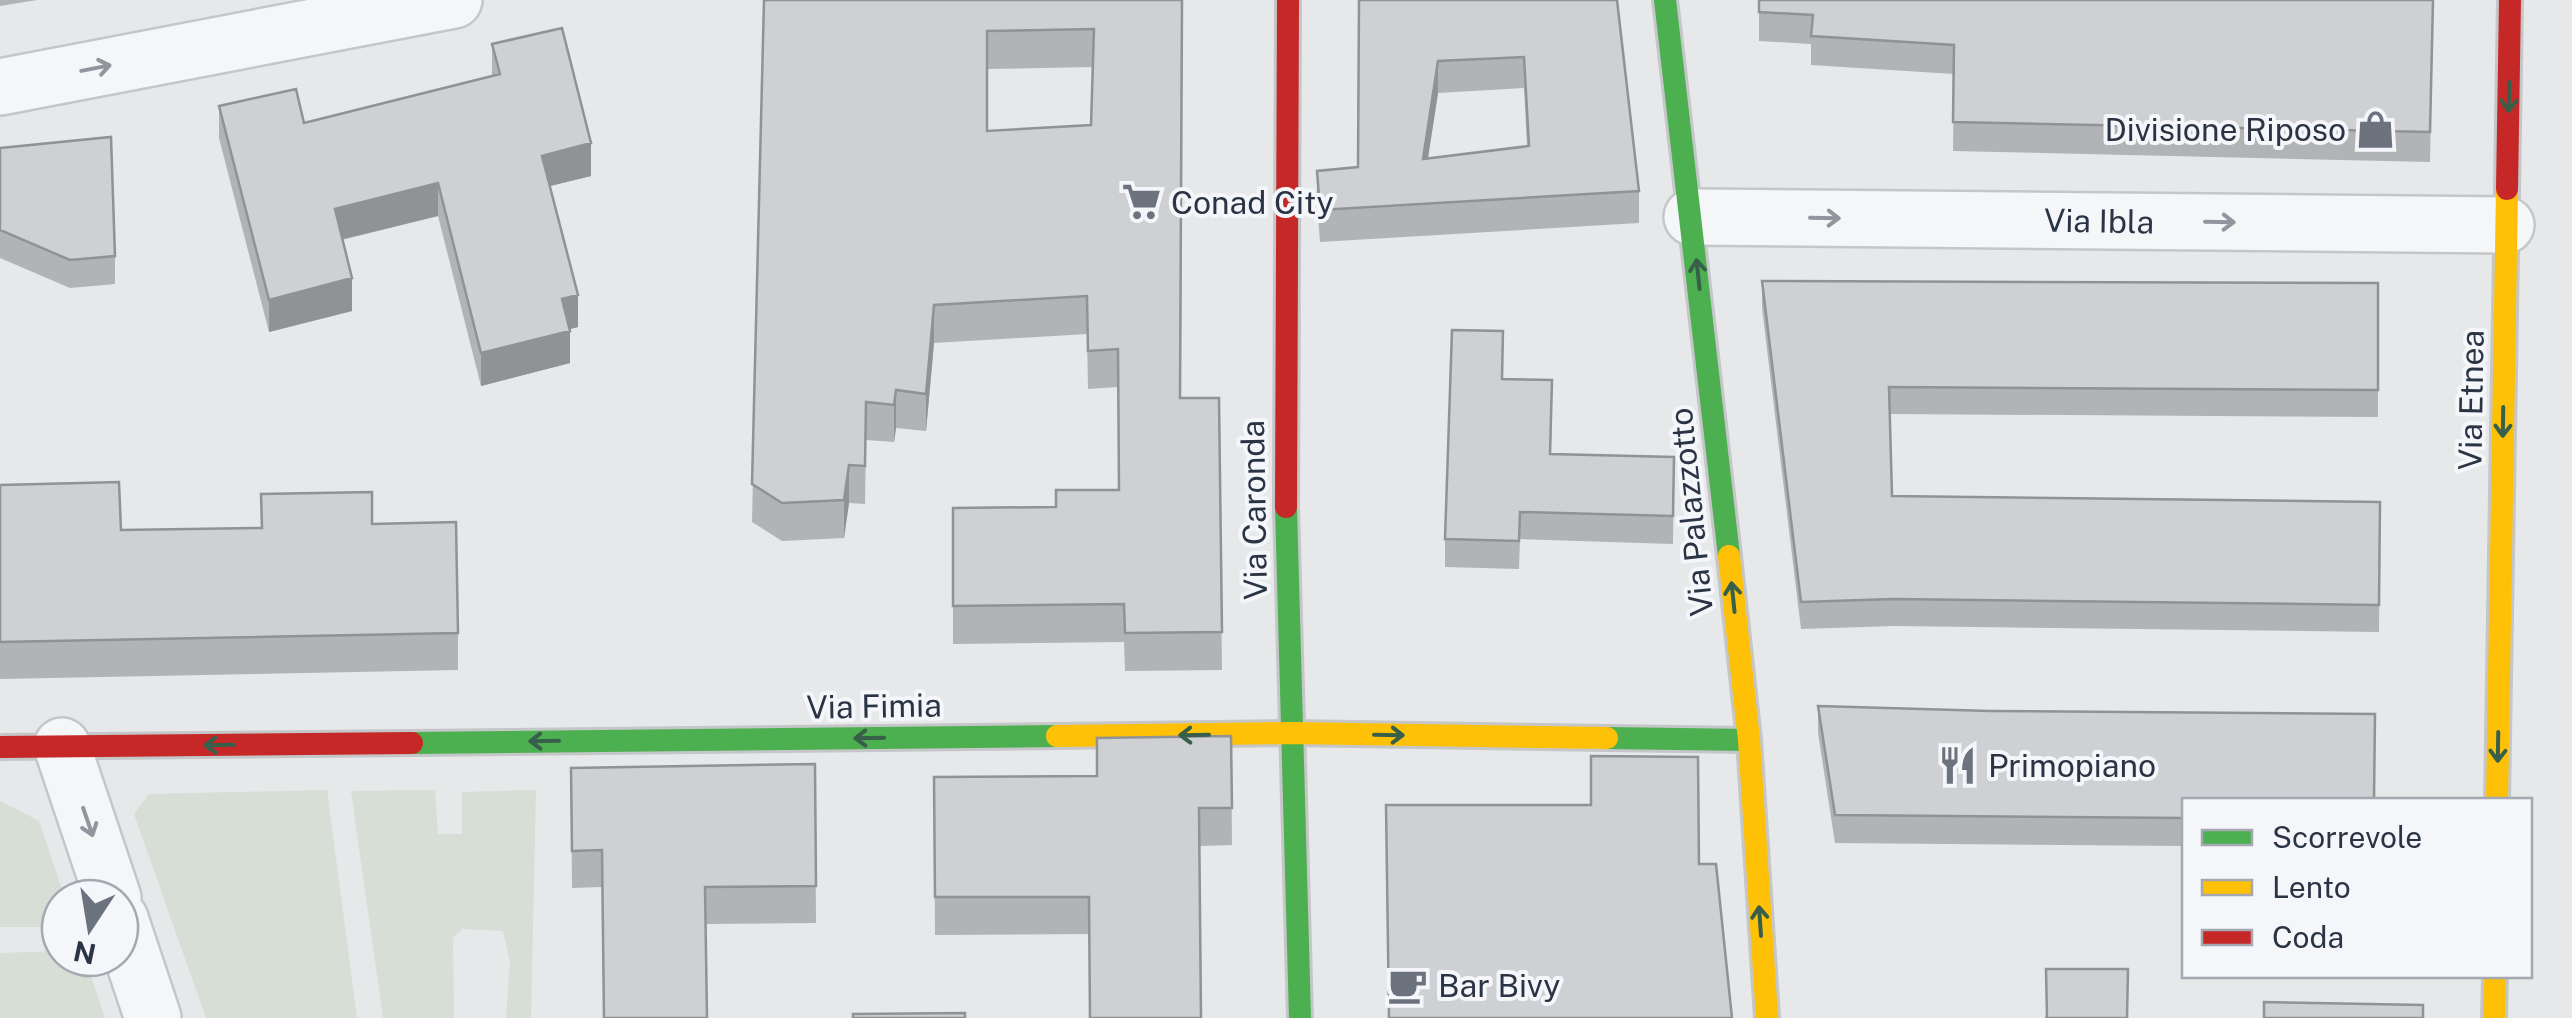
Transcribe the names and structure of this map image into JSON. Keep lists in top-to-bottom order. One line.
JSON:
{"streets":{"main road":["Via Etnea","Via Caronda","Via Palazzotto","Via Fimia"],"street":["Via Ibla"]},"crossings":[["Via Ibla","Via Etnea"],["Via Ibla","Via Palazzotto"],["Via Caronda","Via Fimia"],["Via Palazzotto","Via Fimia"]],"one_way":["Via Ibla","Via Etnea","Via Palazzotto"],"places":{"shop":["Divisione Riposo"],"supermarket":["Conad City"],"restaurant":["Primopiano"],"cafe":["Bar Bivy"]},"legend":["Scorrevole","Lento","Coda"],"north":"bottom"}
